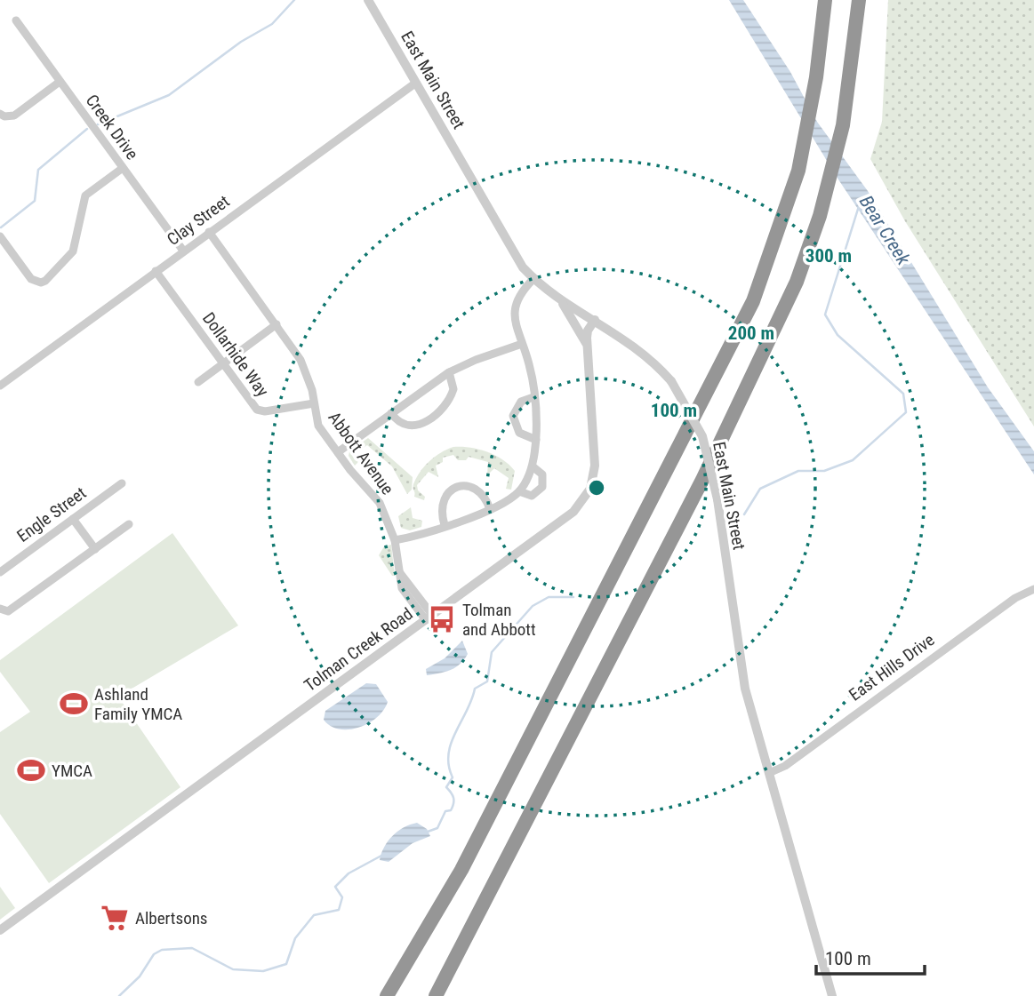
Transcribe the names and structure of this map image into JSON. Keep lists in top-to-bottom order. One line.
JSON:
{"streets":{"street":["East Main Street","Creek Drive","Clay Street","Dollarhide Way","Abbott Avenue","Engle Street","Tolman Creek Road","East Hills Drive"]},"crossings":[["East Main Street","Clay Street"],["East Main Street","Tolman Creek Road"],["East Main Street","East Hills Drive"],["Creek Drive","Clay Street"],["Clay Street","Dollarhide Way"],["Clay Street","Abbott Avenue"],["Dollarhide Way","Abbott Avenue"],["Abbott Avenue","Tolman Creek Road"]],"water":["Bear Creek"],"places":{"bus stop":["Tolman and Abbott"],"sports":["Ashland Family YMCA","YMCA"],"supermarket":["Albertsons"]},"scale_bar":"100 m","rings":["300 m","200 m","100 m"]}
